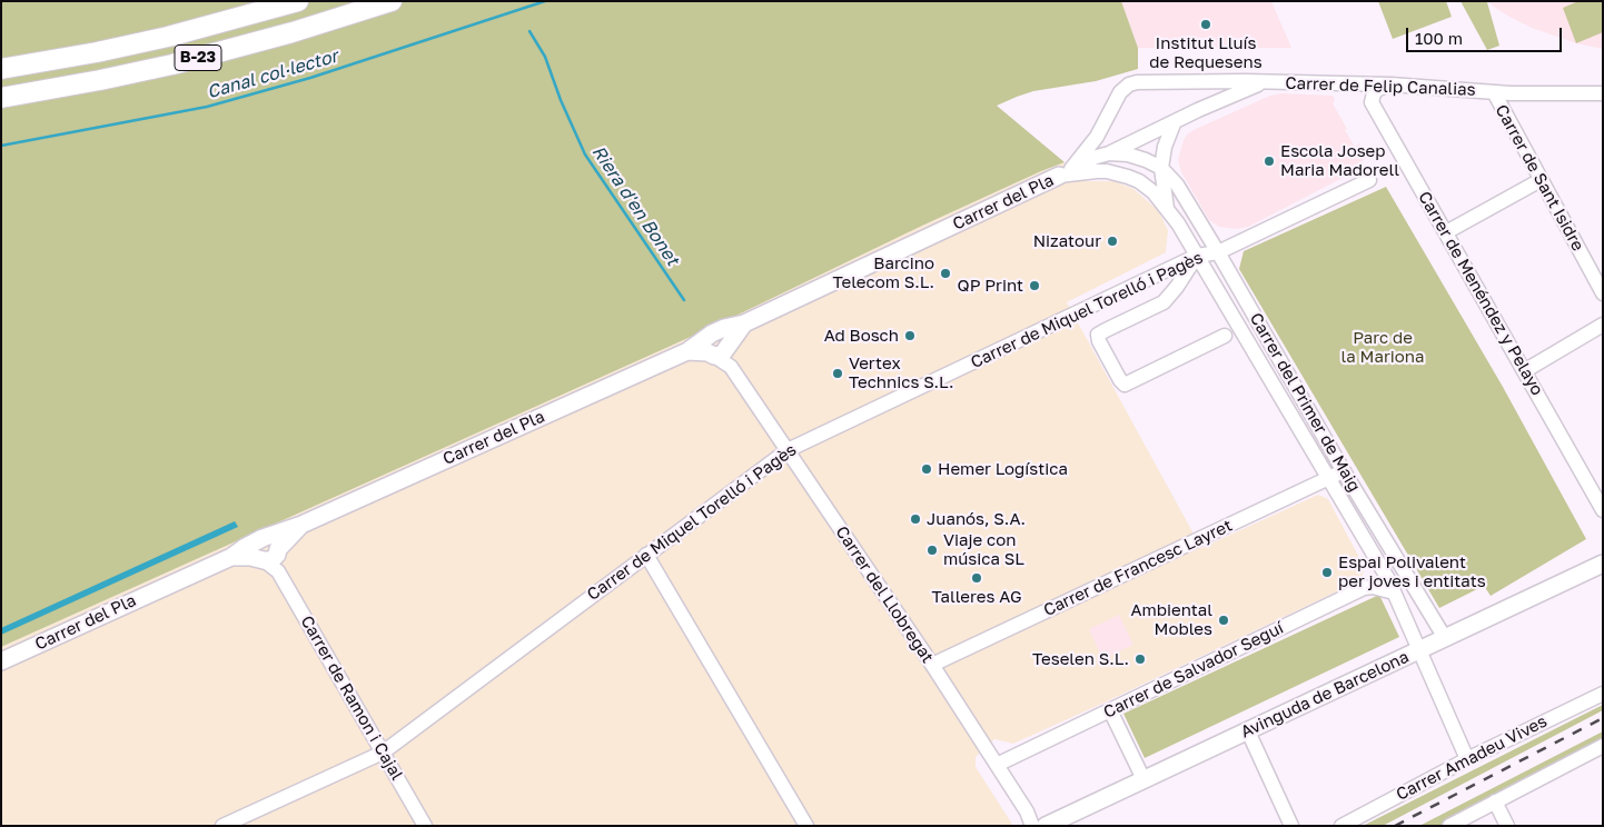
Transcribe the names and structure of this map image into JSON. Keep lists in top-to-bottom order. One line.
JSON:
{"streets":{"highway":["B-23"],"main road":["Carrer del Pla","Avinguda de Barcelona"],"street":["Carrer de Felip Canalias","Carrer de Sant Isidre","Carrer de Menéndez y Pelayo","Carrer de Miquel Torelló i Pagès","Carrer del Primer de Maig","Carrer de Francesc Layret","Carrer del Llobregat","Carrer de Salvador Seguí","Carrer de Ramon i Cajal","Carrer Amadeu Vives"]},"crossings":[["Carrer de Felip Canalias","Carrer de Sant Isidre"],["Carrer de Felip Canalias","Carrer del Pla"],["Carrer de Felip Canalias","Carrer de Menéndez y Pelayo"],["Carrer de Felip Canalias","Carrer del Primer de Maig"],["Carrer del Pla","Carrer del Primer de Maig"],["Carrer del Pla","Carrer del Llobregat"],["Carrer del Pla","Carrer de Ramon i Cajal"],["Carrer de Miquel Torelló i Pagès","Carrer del Primer de Maig"],["Carrer de Miquel Torelló i Pagès","Carrer del Llobregat"],["Carrer de Miquel Torelló i Pagès","Carrer de Ramon i Cajal"],["Carrer del Primer de Maig","Carrer de Francesc Layret"],["Carrer del Primer de Maig","Carrer de Salvador Seguí"],["Carrer del Primer de Maig","Avinguda de Barcelona"],["Carrer del Primer de Maig","Carrer Amadeu Vives"],["Carrer de Francesc Layret","Carrer del Llobregat"],["Carrer del Llobregat","Carrer de Salvador Seguí"]],"water":["Canal col·lector","Riera d'en Bonet"],"parks":["Parc de la Mariona"],"places":["Institut Lluís de Requesens","Escola Josep Maria Madorell","Nizatour","Barcino Telecom S.L.","QP Print","Ad Bosch","Vertex Technics S.L.","Hemer Logística","Juanós, S.A.","Viaje con música SL","Espai Polivalent per joves i entitats","Talleres AG","Ambiental Mobles","Teselen S.L."],"scale_bar":"100 m"}
